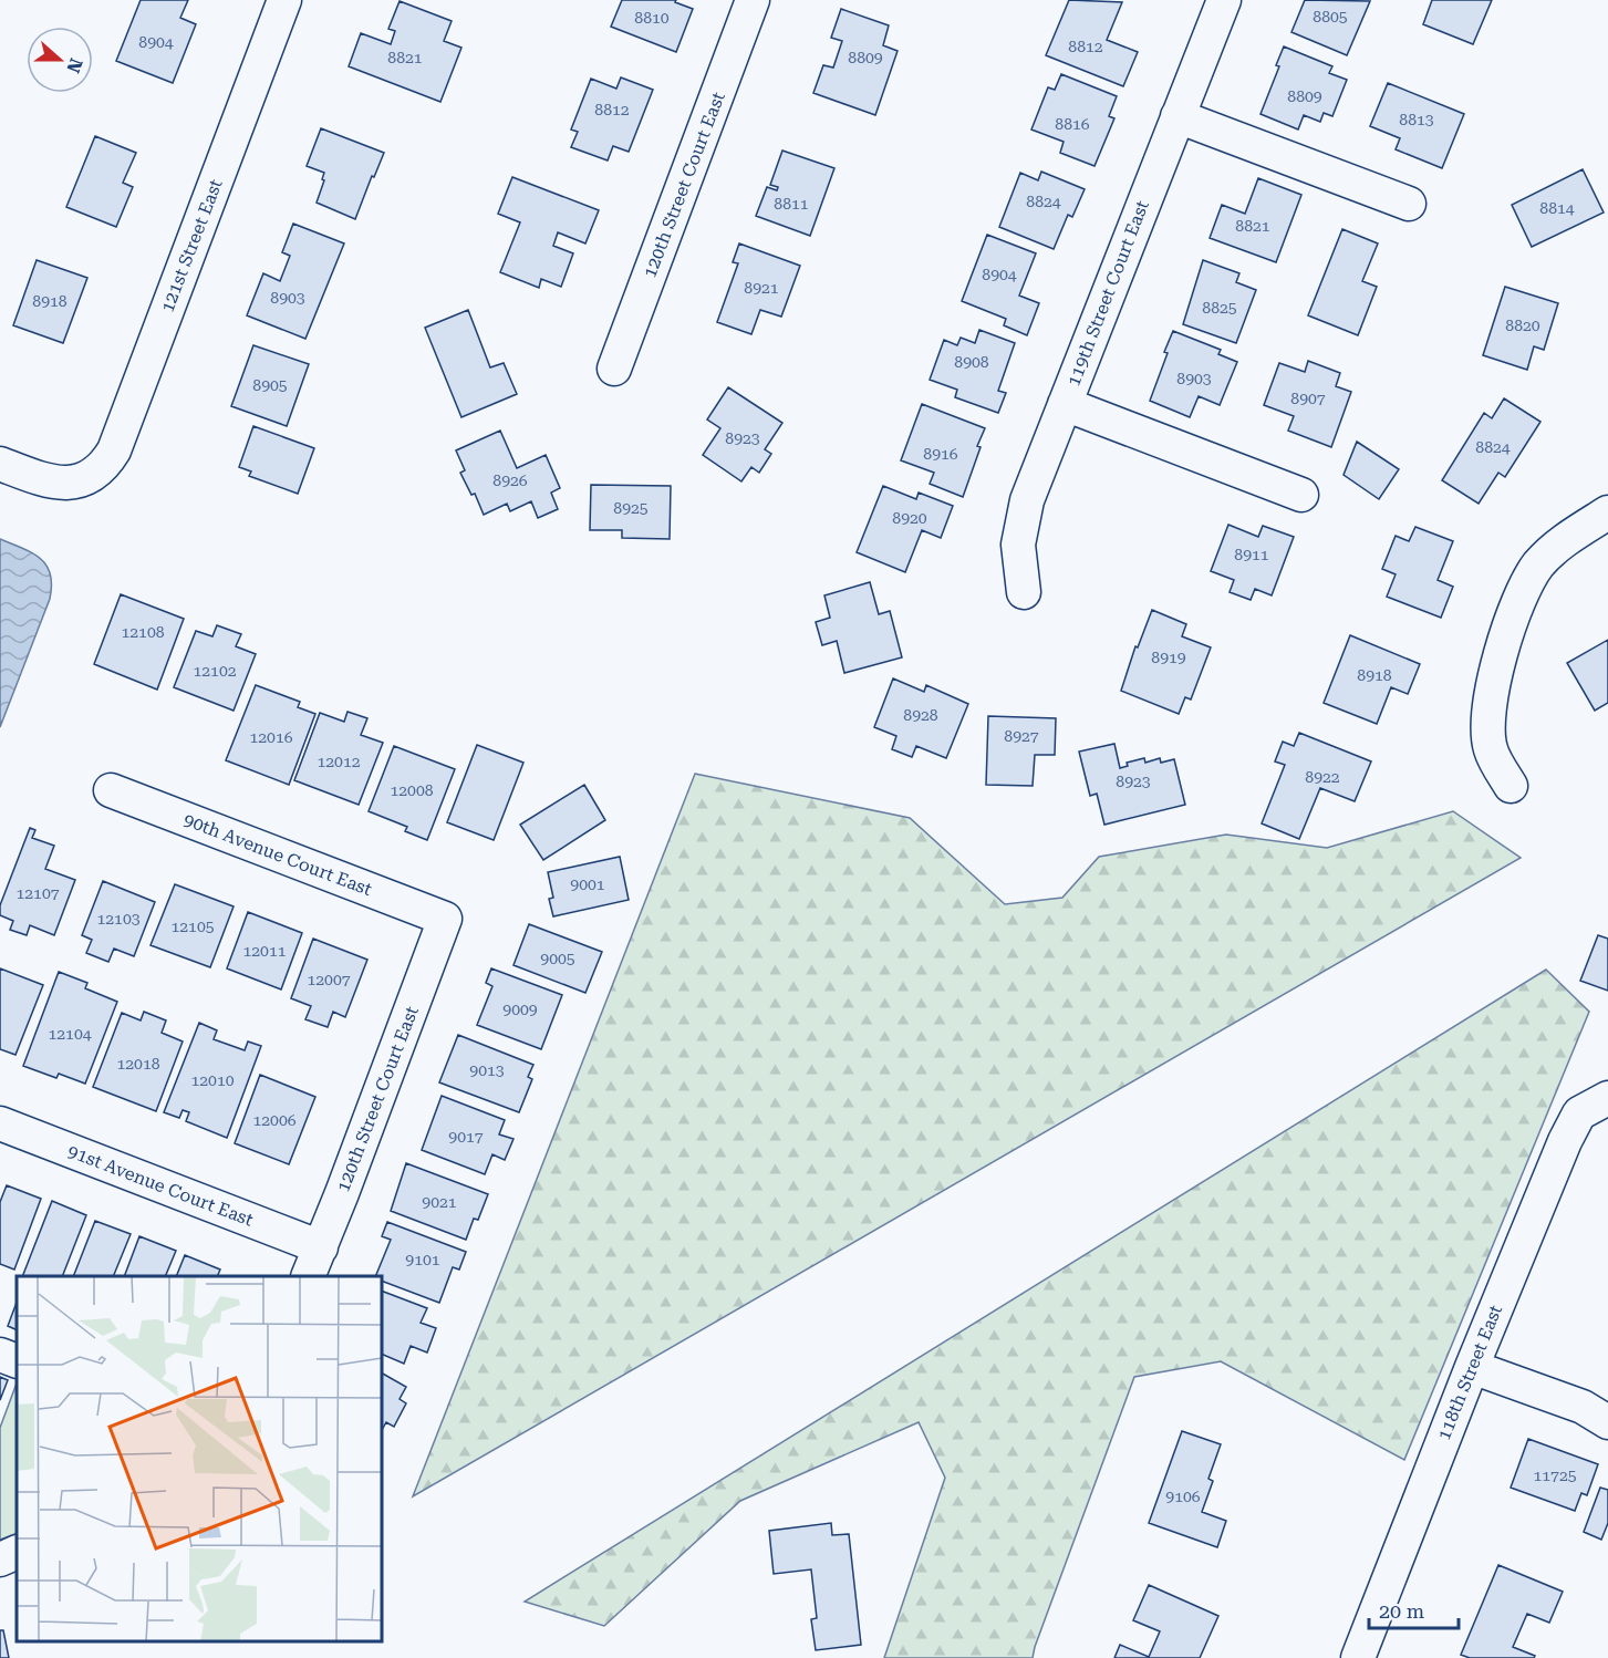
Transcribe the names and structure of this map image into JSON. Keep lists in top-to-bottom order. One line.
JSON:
{"streets":{"street":["120th Street Court East","121st Street East","119th Street Court East","90th Avenue Court East","91st Avenue Court East","118th Street East"]},"crossings":[["120th Street Court East","90th Avenue Court East"],["120th Street Court East","91st Avenue Court East"]],"house_numbers":["8805","8810","8904","8812","8821","8809","8809","8812","8813","8816","8824","8811","8814","8821","8904","8921","8903","8918","8825","8820","8908","8903","8905","8907","8923","8824","8916","8926","8925","8920","8911","12108","8919","12102","8918","8928","8927","12016","12012","8922","8923","12008","9001","12107","12103","12105","12011","9005","12007","9009","12104","12018","9013","12010","12006","9017","9021","9101","11725","9106"],"scale_bar":"20 m","north":"right"}
